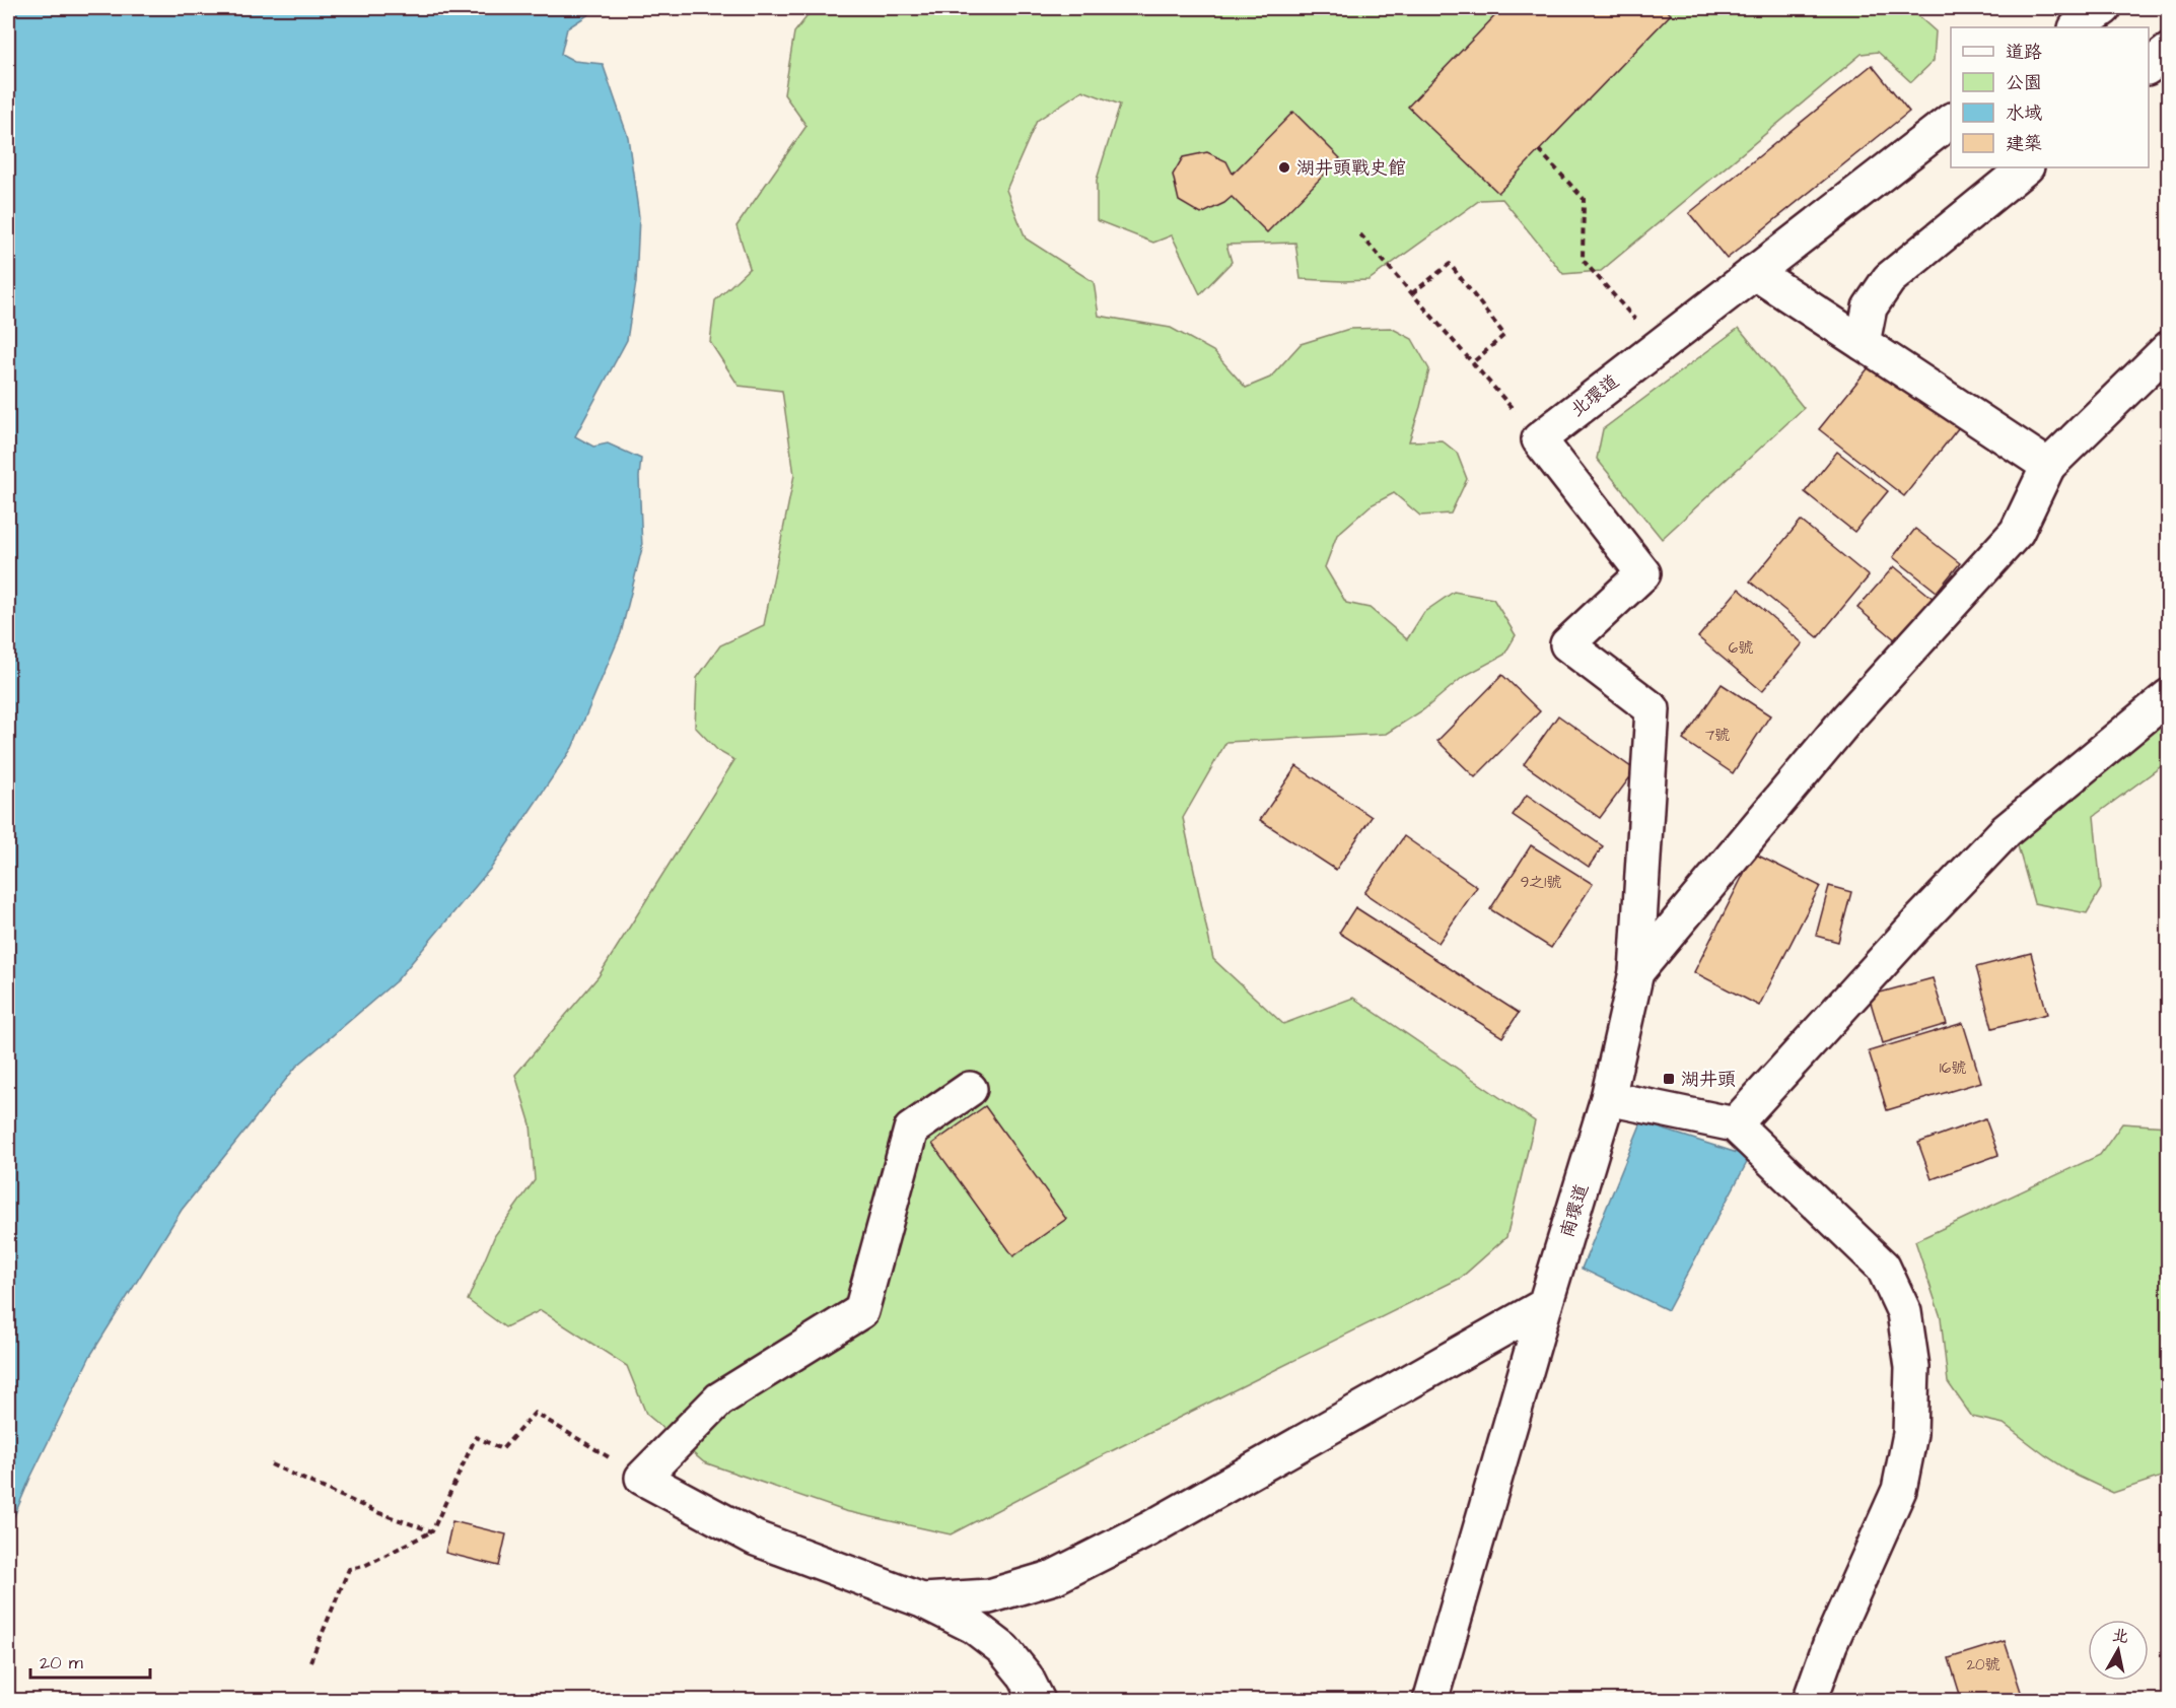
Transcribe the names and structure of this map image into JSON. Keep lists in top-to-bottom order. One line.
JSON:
{"streets":{"street":["北環道","南環道"]},"crossings":[["北環道","南環道"]],"places":{"other":["湖井頭戰史館"],"transit":["湖井頭"]},"house_numbers":["6號","7號","9之1號","16號","20號"],"legend":["道路","公園","水域","建築"],"scale_bar":"20 m","north":"top"}
